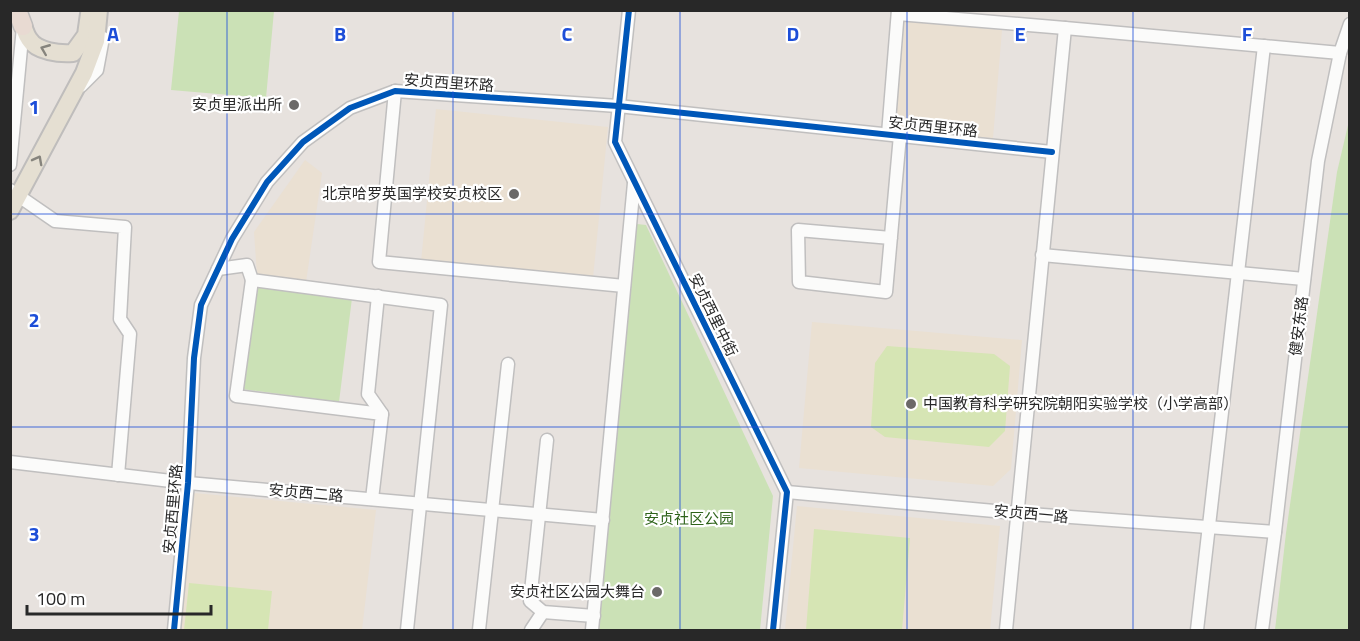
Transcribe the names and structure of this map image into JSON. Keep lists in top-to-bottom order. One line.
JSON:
{"streets":{"street":["安贞西里环路","安贞西里中街","健安东路","安贞西二路","安贞西一路"]},"crossings":[["安贞西里环路","安贞西里中街"],["安贞西里环路","安贞西二路"],["安贞西里中街","安贞西一路"],["健安东路","安贞西一路"]],"parks":["安贞社区公园"],"places":["安贞里派出所","北京哈罗英国学校安贞校区","中国教育科学研究院朝阳实验学校（小学高部）","安贞社区公园大舞台"],"scale_bar":"100 m","grid":{"columns":["A","B","C","D","E","F"],"rows":["1","2","3"]}}
